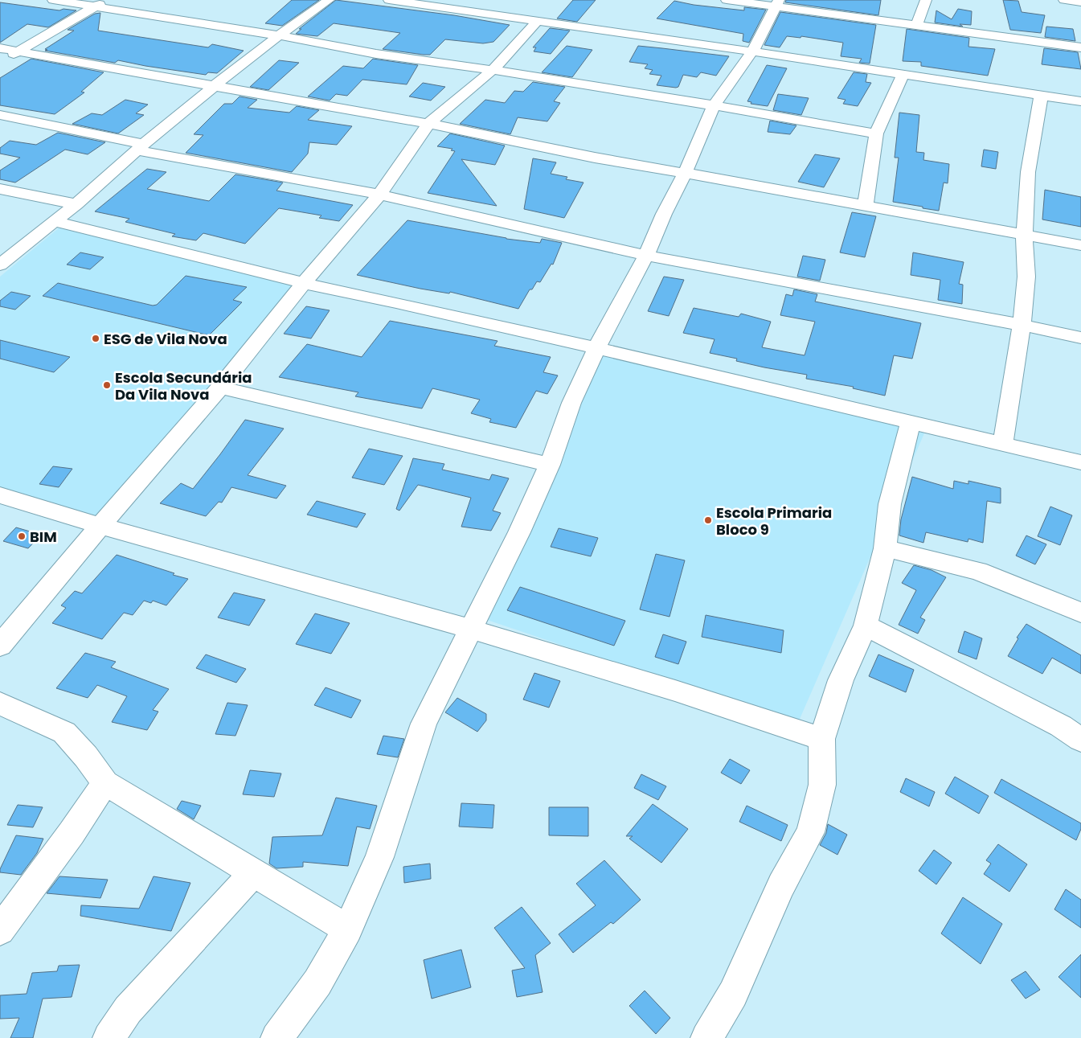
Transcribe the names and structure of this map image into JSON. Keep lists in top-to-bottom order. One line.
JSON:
{"places":["ESG de Vila Nova","Escola Secundária Da Vila Nova","Escola Primaria Bloco 9","BIM"]}
